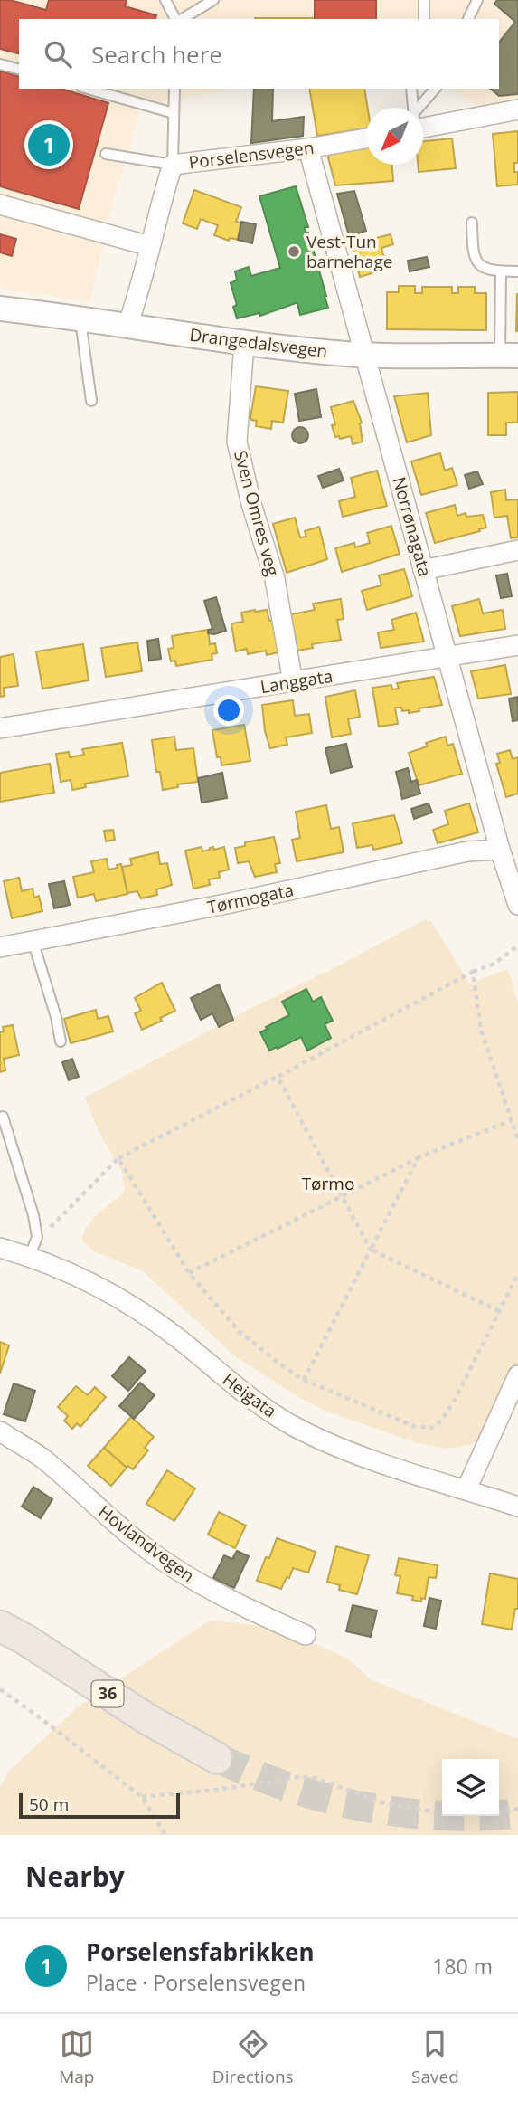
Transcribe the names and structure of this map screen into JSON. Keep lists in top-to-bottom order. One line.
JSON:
{"streets":{"highway":["36"],"street":["Porselensvegen","Drangedalsvegen","Sven Omres veg","Norrønagata","Langgata","Tørmogata","Heigata","Hovlandvegen"]},"crossings":[["Porselensvegen","Drangedalsvegen"],["Porselensvegen","Norrønagata"],["Drangedalsvegen","Sven Omres veg"],["Drangedalsvegen","Norrønagata"],["Sven Omres veg","Langgata"],["Norrønagata","Langgata"],["Norrønagata","Tørmogata"]],"parks":["Tørmo"],"places":["Vest-Tun barnehage"],"scale_bar":"50 m","north":"bottom left","page":{"search":"Search here","pins":"1","scale":"50 m","heading":"Nearby","list":[{"mark":"1","name":"Porselensfabrikken","note":"Place · Porselensvegen","value":"180 m"}],"nav":["Map","Directions","Saved"]}}
